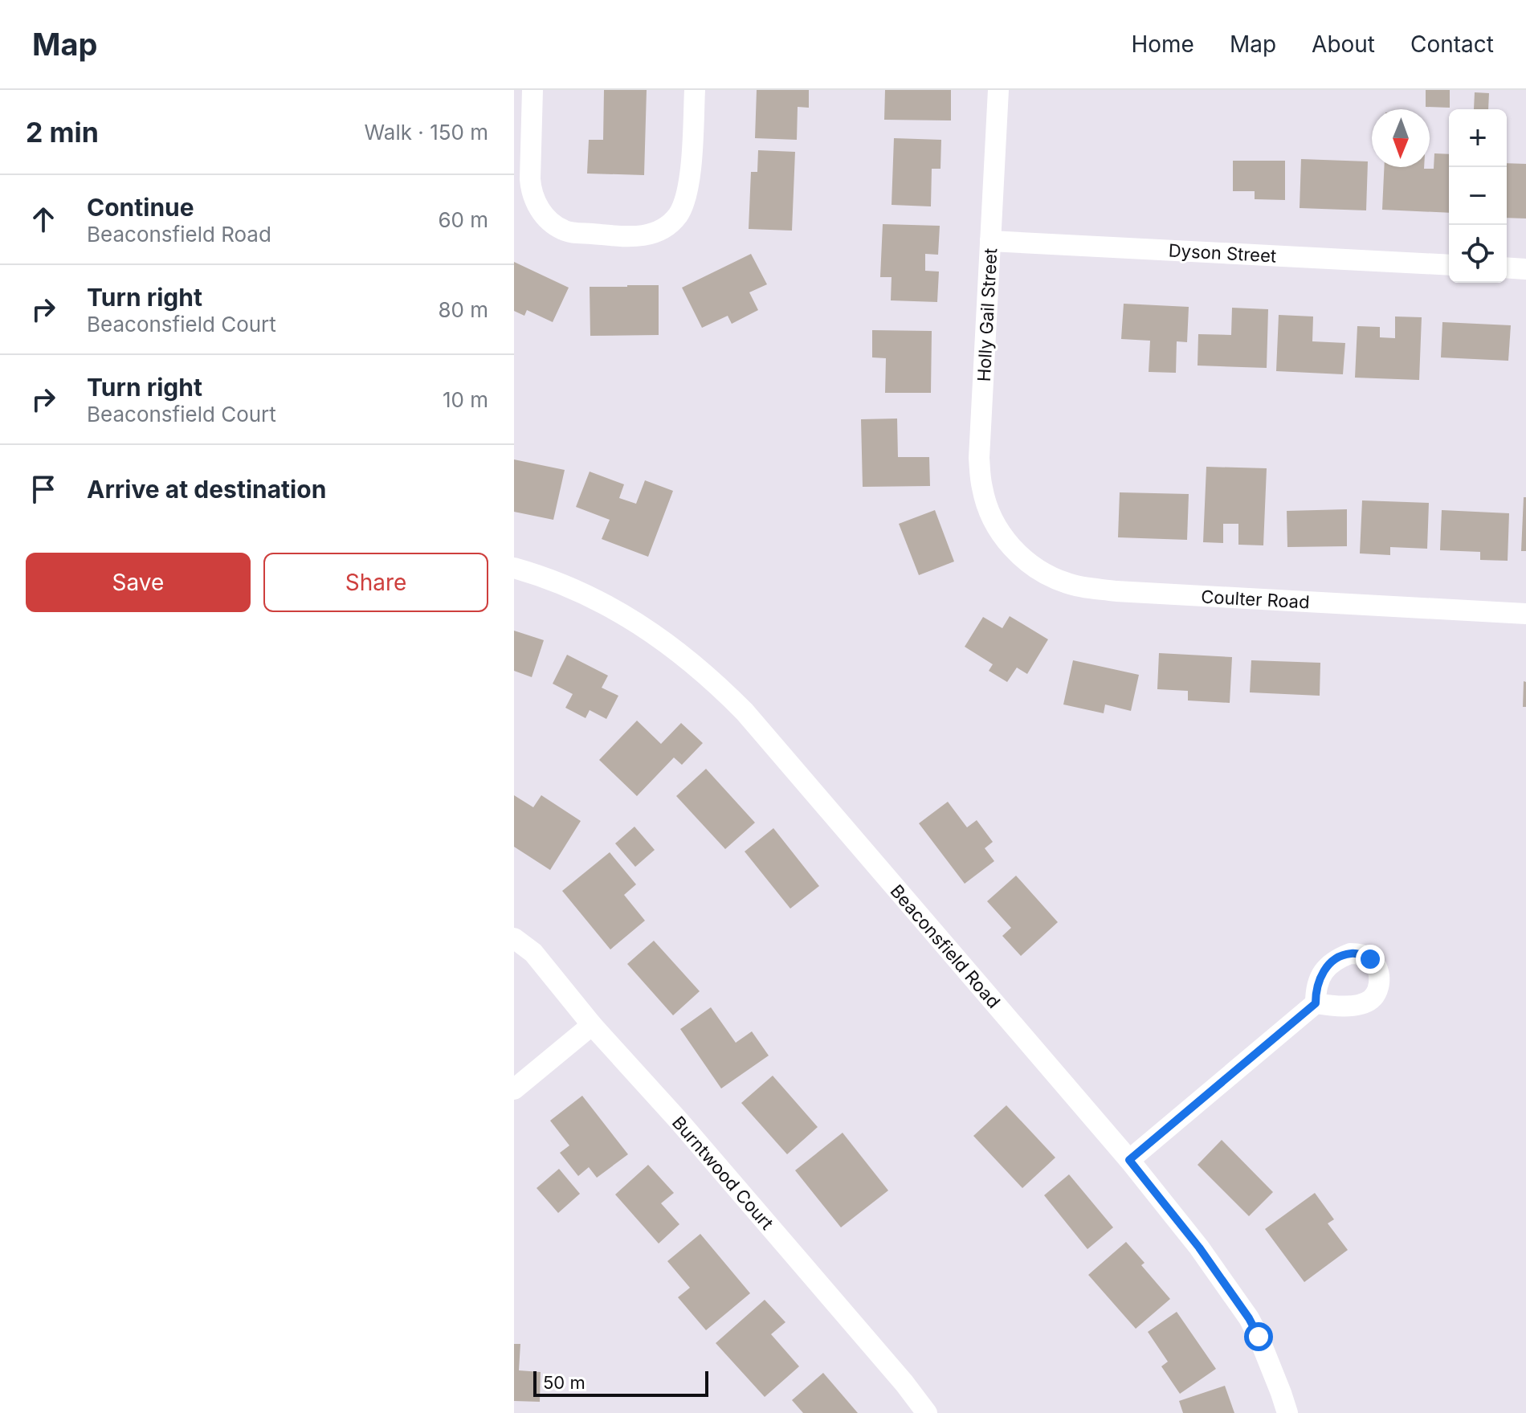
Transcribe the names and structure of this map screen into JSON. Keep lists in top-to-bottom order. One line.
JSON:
{"streets":{"street":["Dyson Street","Holly Gail Street","Coulter Road","Beaconsfield Road","Burntwood Court"]},"crossings":[["Dyson Street","Holly Gail Street"],["Holly Gail Street","Coulter Road"]],"scale_bar":"50 m","north":"bottom","page":{"header":"Map","nav":["Home","Map","About","Contact"],"heading":["2 min","Walk · 150 m"],"map_buttons":["+","−"],"list":[["Continue","Beaconsfield Road","60 m"],["Turn right","Beaconsfield Court","80 m"],["Turn right","Beaconsfield Court","10 m"],"Arrive at destination"],"buttons":["Save","Share"],"scale":"50 m"}}
